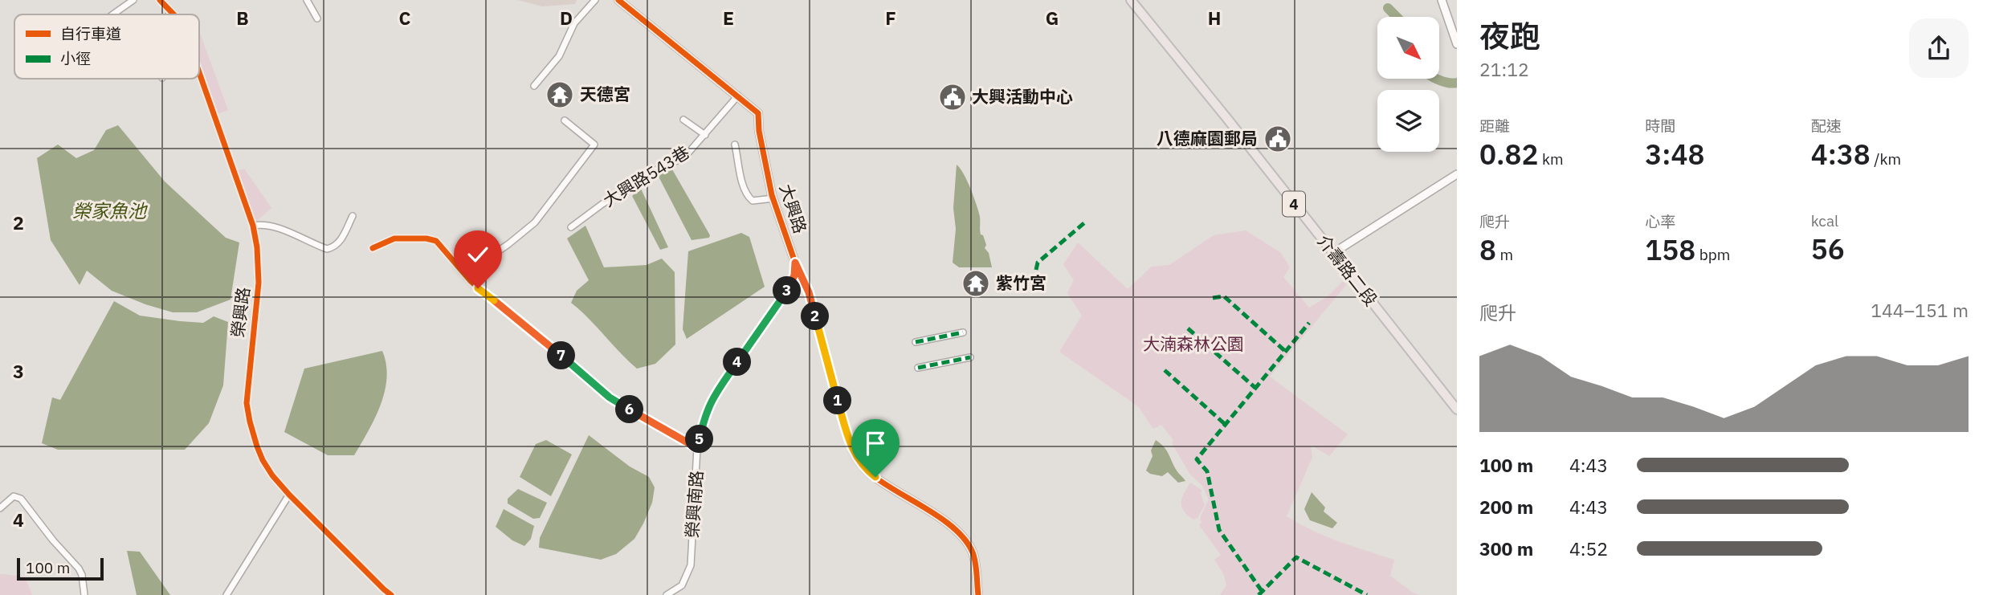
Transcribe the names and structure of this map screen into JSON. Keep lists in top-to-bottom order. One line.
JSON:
{"streets":{"main road":["4","介壽路二段"],"street":["大興路543巷","大興路","榮興路","榮興南路"]},"crossings":[["大興路543巷","大興路"],["大興路","榮興南路"]],"water":["榮家魚池"],"parks":["大湳森林公園"],"places":{"temple":["天德宮","紫竹宮"],"public building":["大興活動中心","八德麻園郵局"]},"legend":["自行車道","小徑"],"scale_bar":"100 m","north":"bottom right","page":{"heading":["夜跑","21:12"],"stats":[["距離","0.82 km"],["時間","3:48"],["配速","4:38 /km"],["爬升","8 m"],["心率","158 bpm"],["kcal","56"]],"pins":["3","2","7","4","1","6","5"],"chart":["爬升","144–151 m"],"list":[{"name":"100 m","note":"4:43"},{"name":"200 m","note":"4:43"},{"name":"300 m","note":"4:52"}],"scale":"100 m"},"grid":{"columns":["B","C","D","E","F","G","H"],"rows":["2","3","4"]}}
